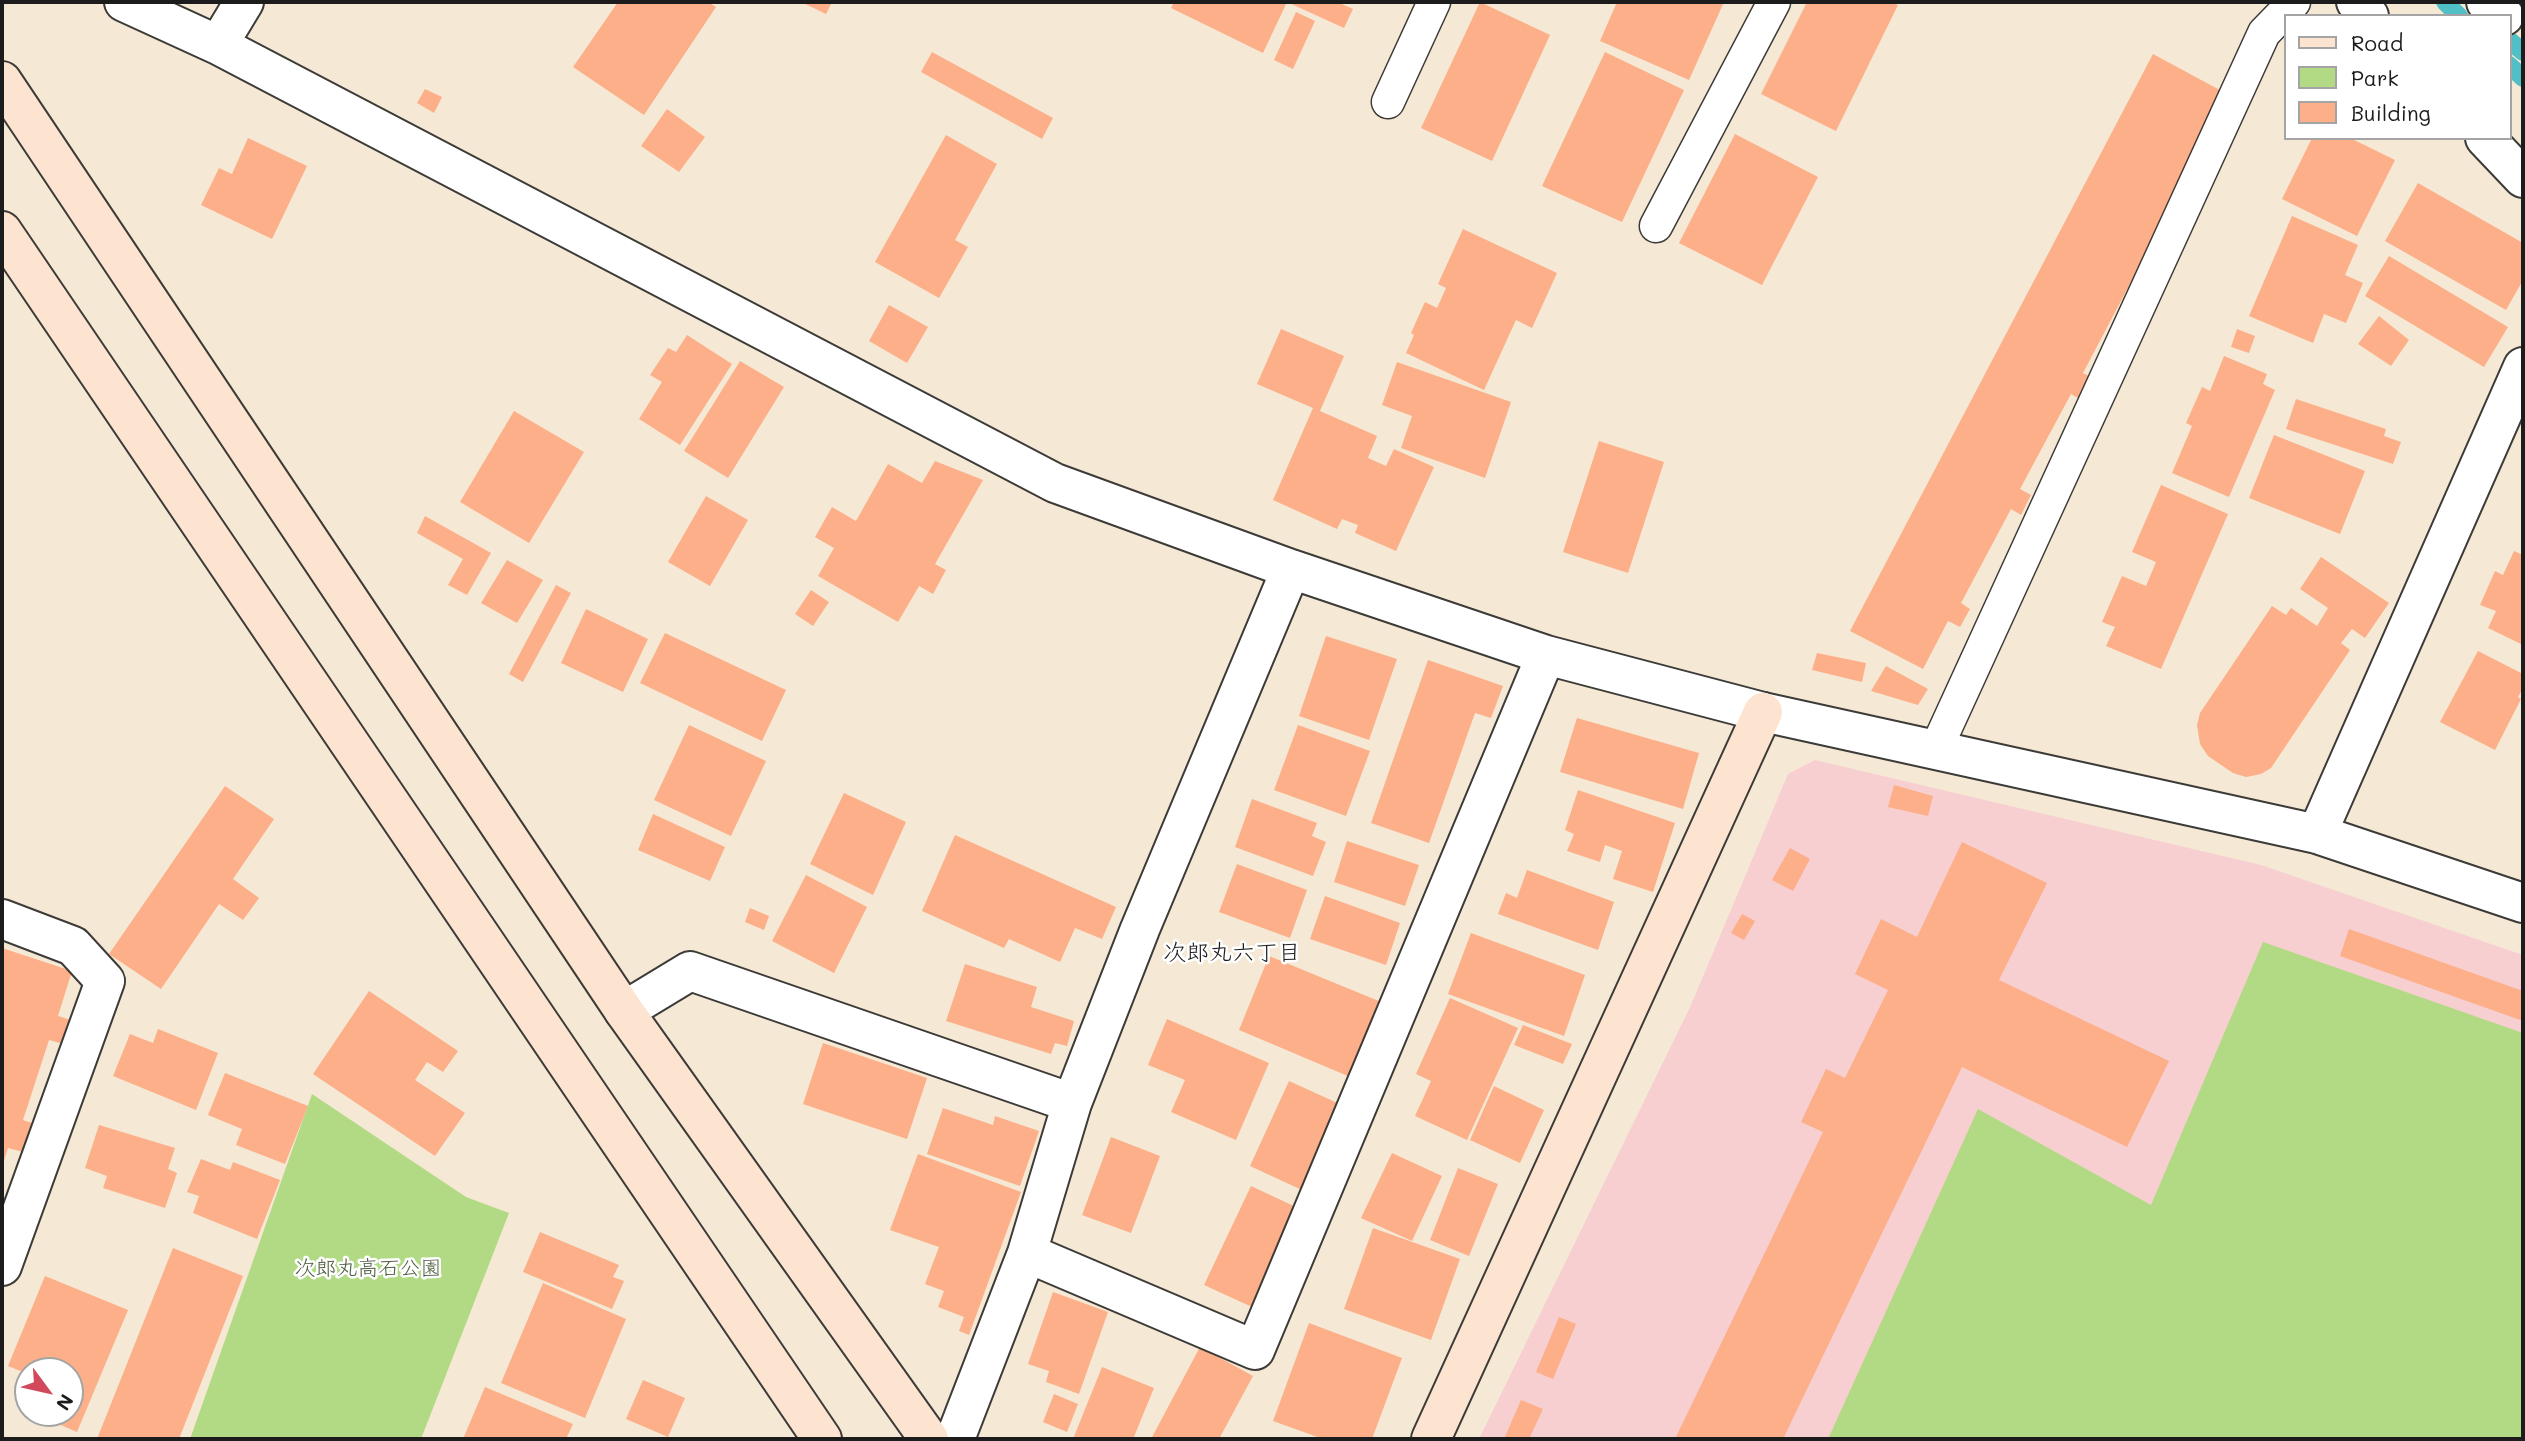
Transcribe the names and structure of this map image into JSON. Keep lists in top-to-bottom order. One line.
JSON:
{"districts":["次郎丸六丁目"],"parks":["次郎丸高石公園"],"legend":["Road","Park","Building"],"north":"bottom right"}
